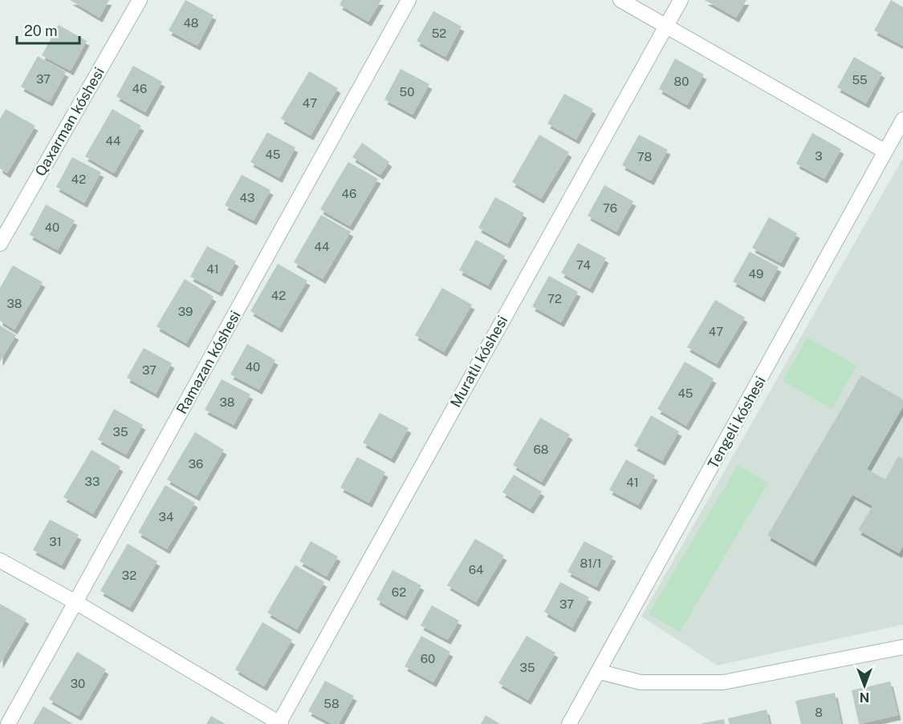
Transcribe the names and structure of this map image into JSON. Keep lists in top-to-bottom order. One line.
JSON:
{"streets":{"street":["Qaxarman kóshesi","Muratlı kóshesi","Ramazan kóshesi","Tengeli kóshesi"]},"house_numbers":["48","52","37","55","80","46","50","47","44","45","3","78","42","46","43","76","40","44","74","41","49","42","72","38","39","47","40","37","45","38","35","68","36","33","41","34","31","81/1","64","32","62","37","60","35","30","58","8"],"scale_bar":"20 m","north":"bottom"}
